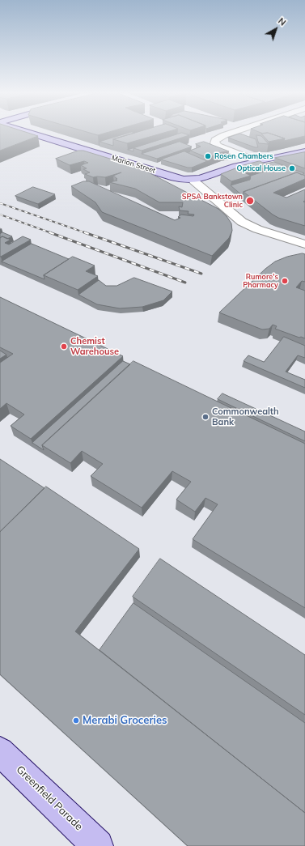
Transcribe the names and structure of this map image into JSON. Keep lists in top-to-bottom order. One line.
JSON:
{"streets":{"street":["Marion Street","Greenfield Parade"]},"places":["Rosen Chambers","Optical House","SPSA Bankstown Clinic","Rumore's Pharmacy","Chemist Warehouse","Commonwealth Bank","Merabi Groceries"],"north":"top right"}
